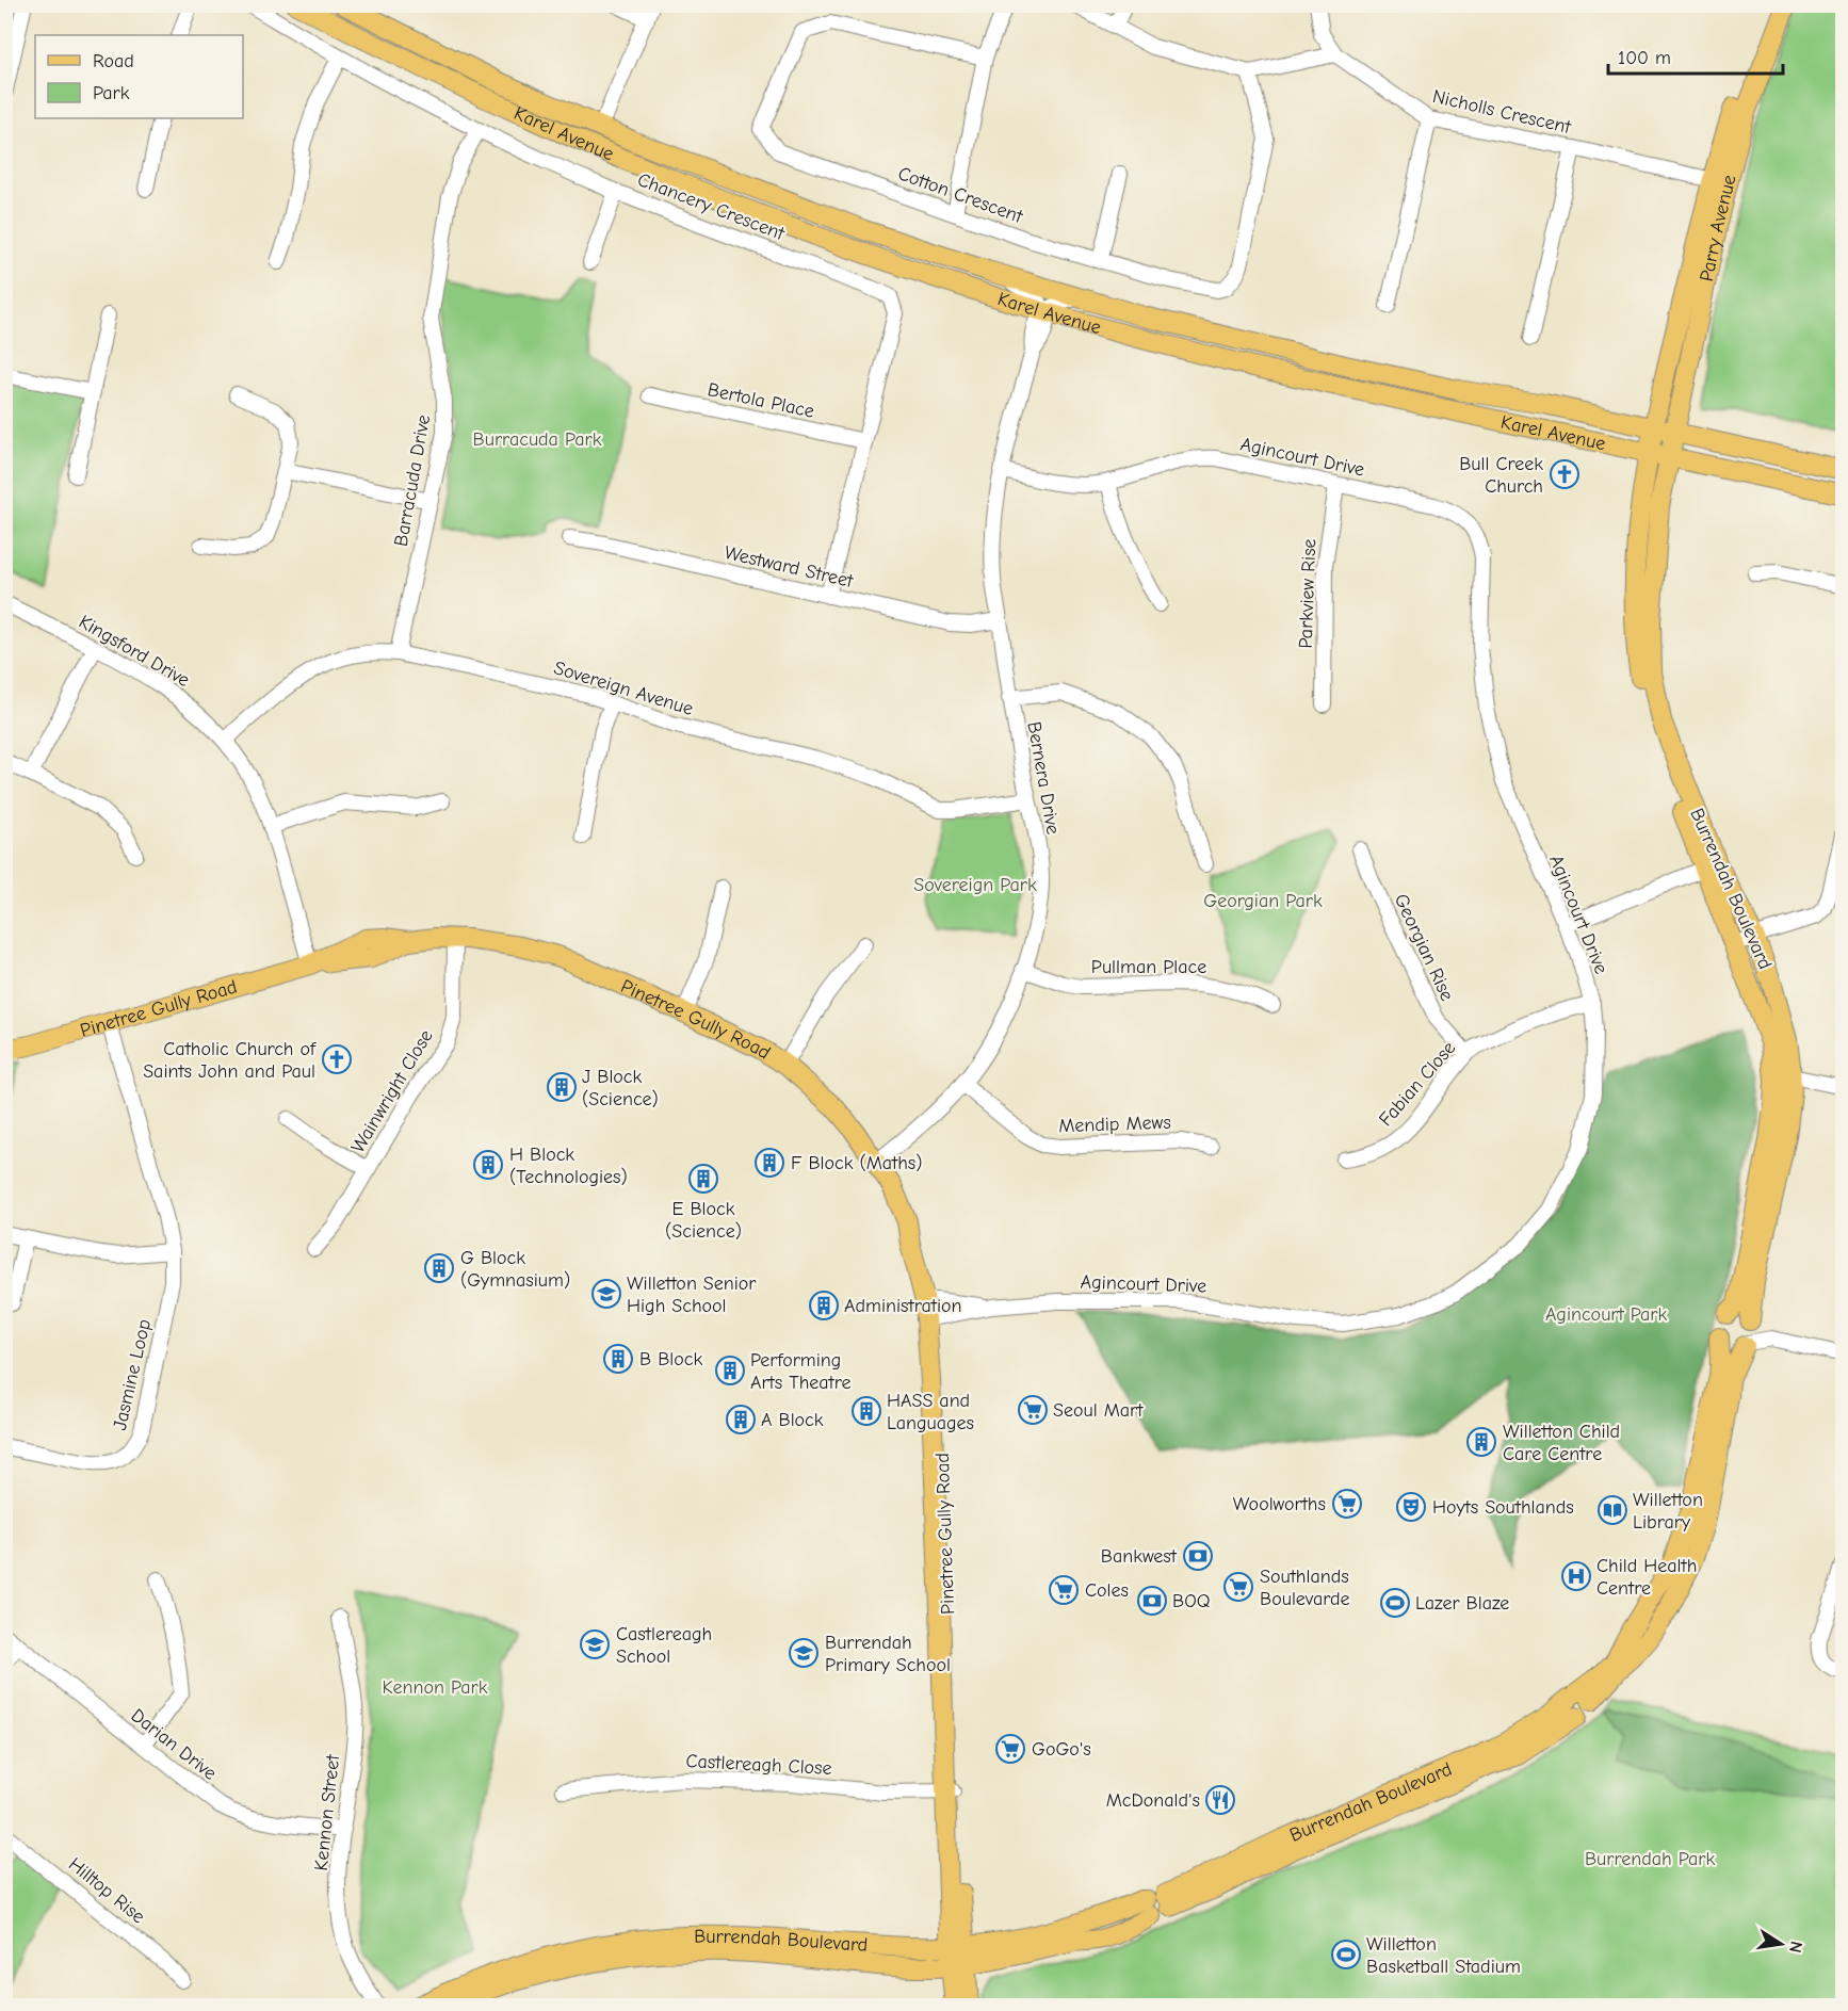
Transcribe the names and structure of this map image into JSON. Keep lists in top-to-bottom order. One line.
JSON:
{"streets":{"main road":["Karel Avenue","Parry Avenue","Burrendah Boulevard","Pinetree Gully Road"],"street":["Nicholls Crescent","Cotton Crescent","Chancery Crescent","Bertola Place","Agincourt Drive","Barracuda Drive","Westward Street","Parkview Rise","Kingsford Drive","Sovereign Avenue","Bernera Drive","Georgian Rise","Pullman Place","Fabian Close","Wainwright Close","Mendip Mews","Jasmine Loop","Darian Drive","Castlereagh Close","Kennon Street","Hilltop Rise"]},"crossings":[["Nicholls Crescent","Parry Avenue"],["Karel Avenue","Parry Avenue"],["Karel Avenue","Bernera Drive"],["Karel Avenue","Burrendah Boulevard"],["Chancery Crescent","Bertola Place"],["Chancery Crescent","Barracuda Drive"],["Chancery Crescent","Westward Street"],["Parry Avenue","Burrendah Boulevard"],["Agincourt Drive","Parkview Rise"],["Agincourt Drive","Bernera Drive"],["Agincourt Drive","Pinetree Gully Road"],["Agincourt Drive","Fabian Close"],["Barracuda Drive","Sovereign Avenue"],["Westward Street","Bernera Drive"],["Kingsford Drive","Sovereign Avenue"],["Kingsford Drive","Pinetree Gully Road"],["Sovereign Avenue","Bernera Drive"],["Bernera Drive","Pullman Place"],["Bernera Drive","Pinetree Gully Road"],["Bernera Drive","Mendip Mews"],["Burrendah Boulevard","Pinetree Gully Road"],["Georgian Rise","Fabian Close"],["Pinetree Gully Road","Wainwright Close"],["Pinetree Gully Road","Jasmine Loop"],["Pinetree Gully Road","Castlereagh Close"],["Darian Drive","Kennon Street"]],"parks":["Burracuda Park","Sovereign Park","Georgian Park","Agincourt Park","Kennon Park","Burrendah Park"],"places":{"church":["Bull Creek Church","Catholic Church of Saints John and Paul"],"building":["J Block (Science)","F Block (Maths)","H Block (Technologies)","E Block (Science)","G Block (Gymnasium)","Administration","B Block","Performing Arts Theatre","HASS and Languages","A Block","Willetton Child Care Centre"],"school or university":["Willetton Senior High School","Castlereagh School","Burrendah Primary School"],"supermarket":["Seoul Mart","Woolworths","Southlands Boulevarde","Coles","GoGo's"],"theatre":["Hoyts Southlands"],"library":["Willetton Library"],"bank":["Bankwest","BOQ"],"hospital":["Child Health Centre"],"sports":["Lazer Blaze","Willetton Basketball Stadium"],"restaurant":["McDonald's"]},"legend":["Road","Park"],"scale_bar":"100 m","north":"right"}
